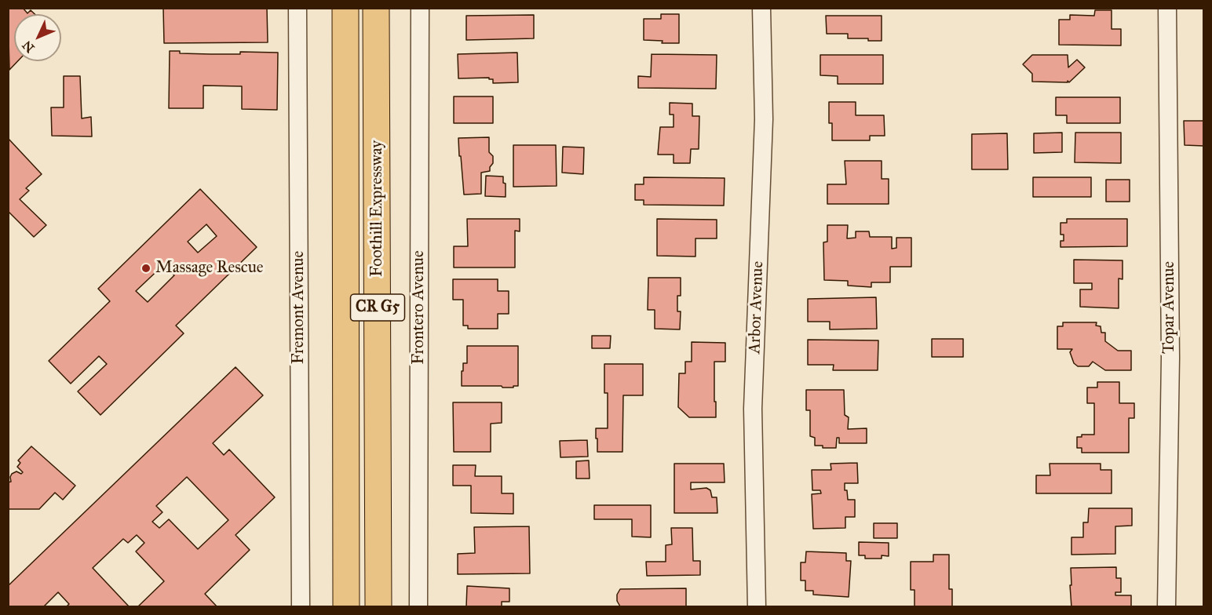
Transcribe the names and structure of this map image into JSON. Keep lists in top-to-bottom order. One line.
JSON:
{"streets":{"highway":["Foothill Expressway","CR G5"],"street":["Fremont Avenue","Frontero Avenue","Arbor Avenue","Topar Avenue"]},"places":["Massage Rescue"],"north":"bottom left"}
